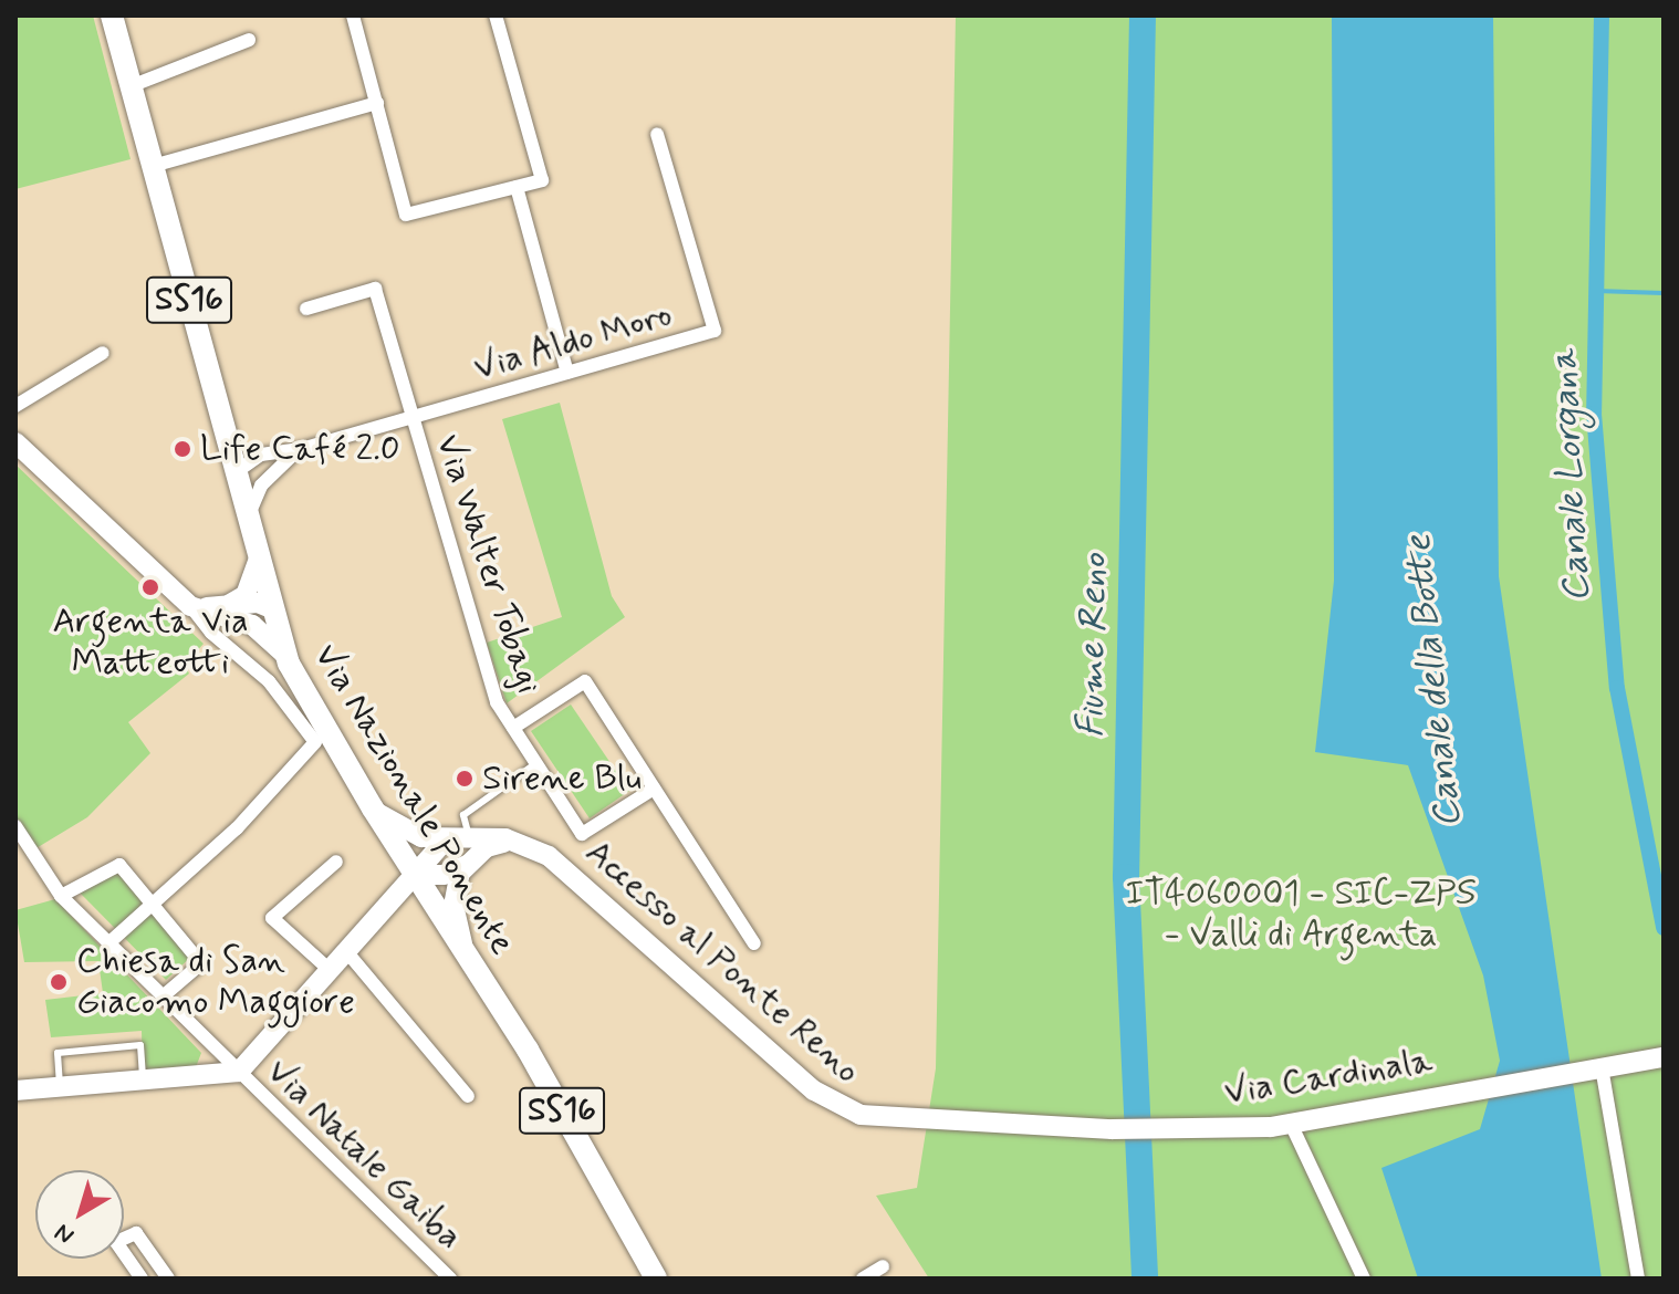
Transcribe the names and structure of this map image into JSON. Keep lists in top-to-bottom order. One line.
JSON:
{"streets":{"main road":["SS16","Via Nazionale Ponente","Accesso al Ponte Reno","Via Cardinala"],"street":["Via Aldo Moro","Via Walter Tobagi","Via Natale Gaiba"]},"crossings":[["Via Aldo Moro","Via Walter Tobagi"],["Via Aldo Moro","Via Nazionale Ponente"],["Via Nazionale Ponente","Accesso al Ponte Reno"],["Accesso al Ponte Reno","Via Cardinala"]],"water":["Canale Lorgana","Fiume Reno","Canale della Botte"],"parks":["IT4060001 - SIC-ZPS - Valli di Argenta"],"places":["Life Café 2.0","Argenta Via Matteotti","Sirene Blu","Chiesa di San Giacomo Maggiore"],"north":"bottom left"}
